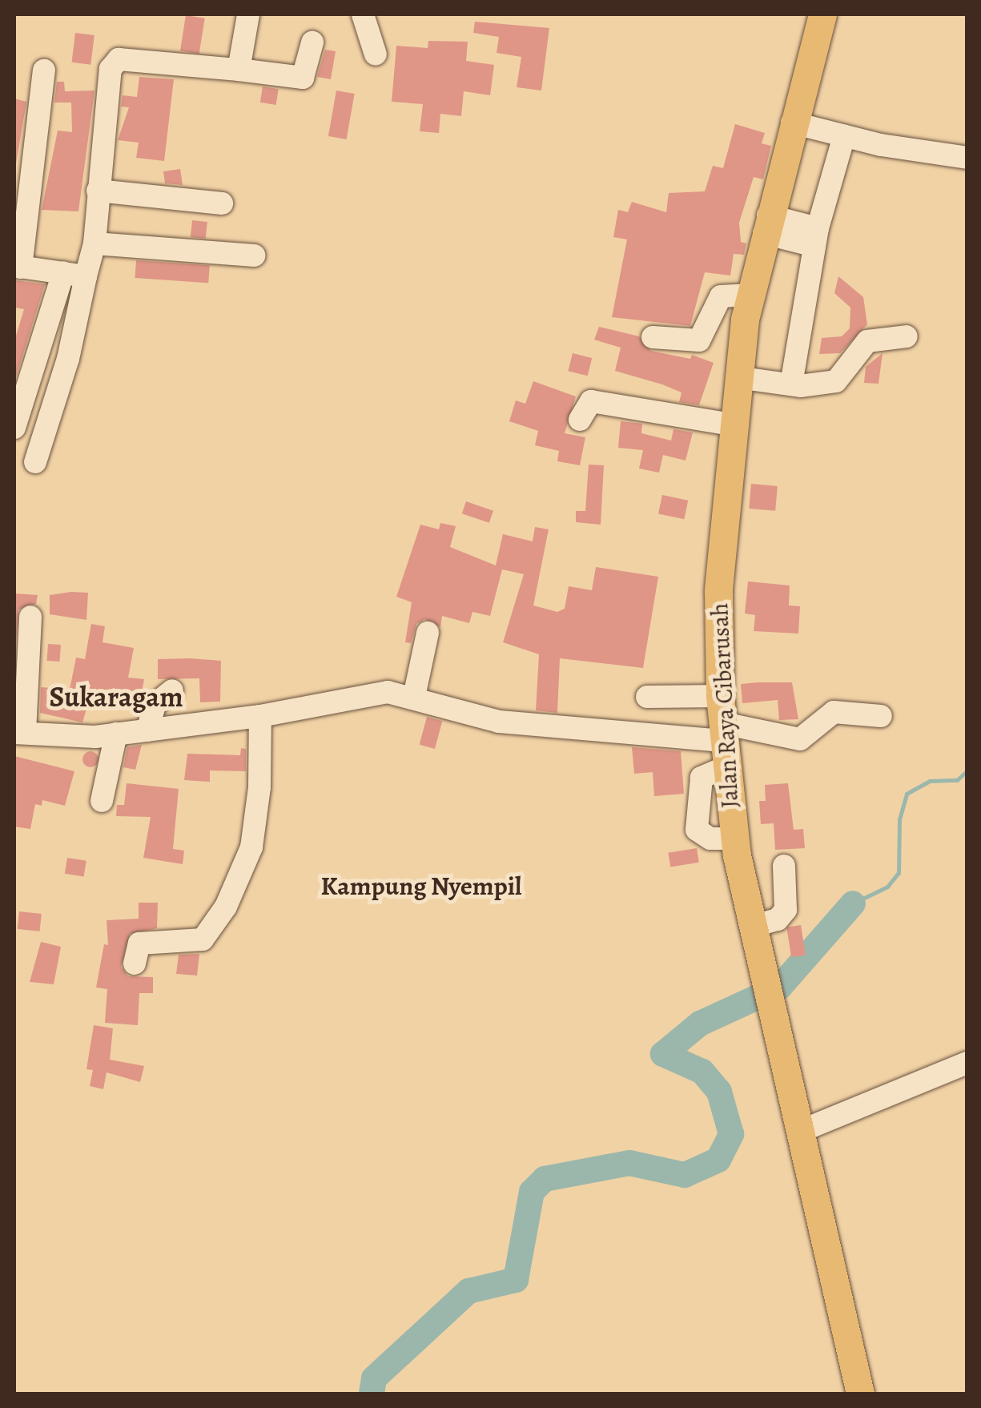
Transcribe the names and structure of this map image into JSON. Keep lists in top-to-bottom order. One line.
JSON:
{"streets":{"main road":["Jalan Raya Cibarusah"]},"districts":["Sukaragam","Kampung Nyempil"]}
